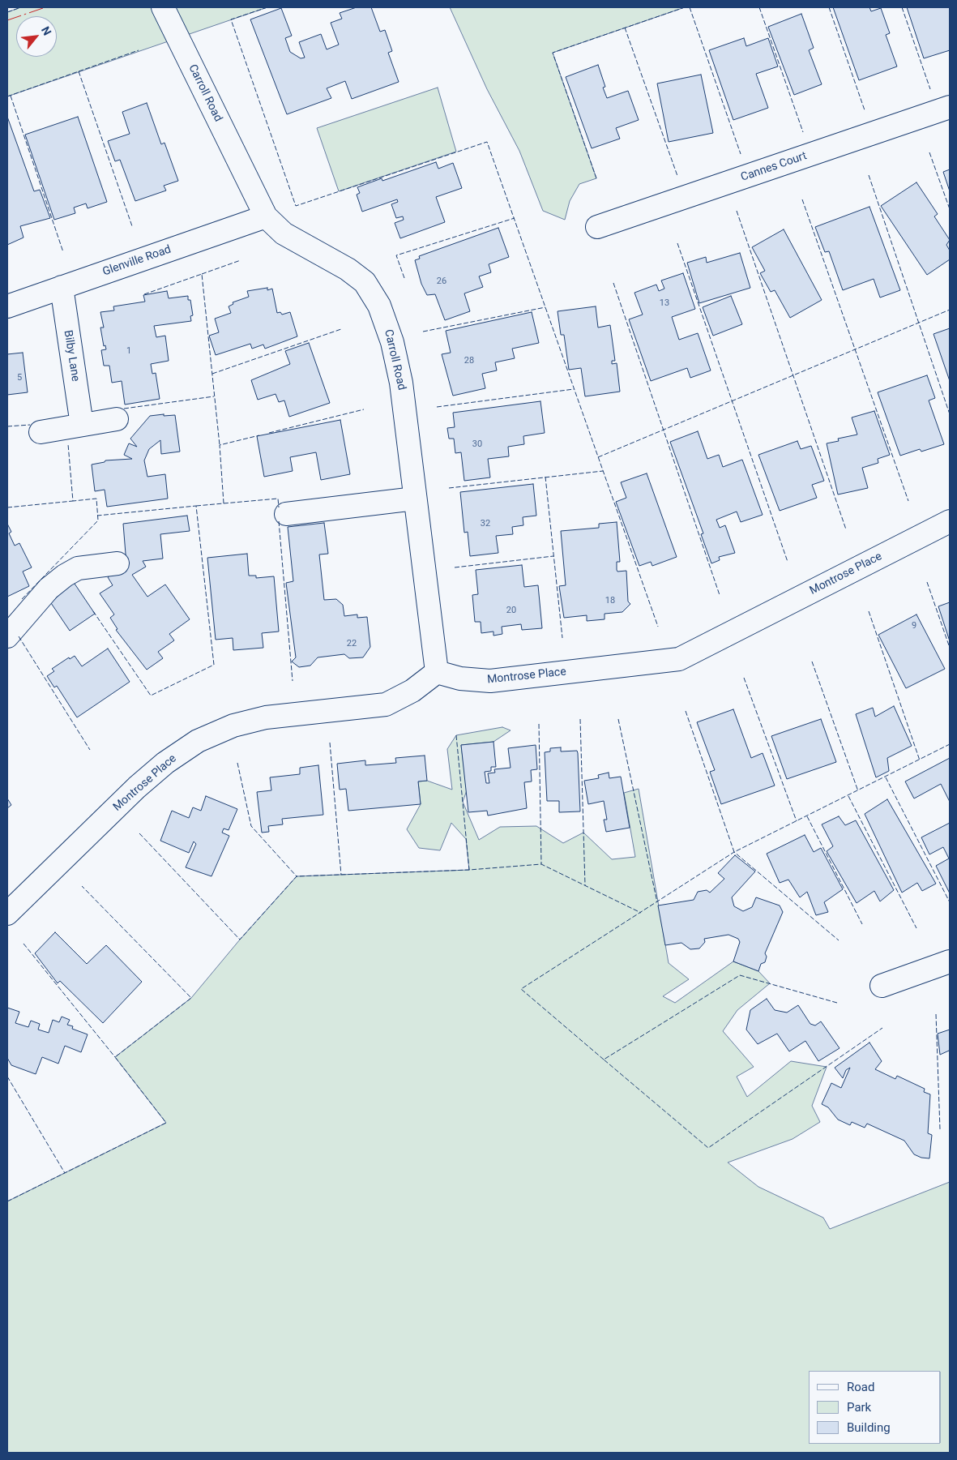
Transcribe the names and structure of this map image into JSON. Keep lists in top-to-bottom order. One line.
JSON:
{"streets":{"street":["Carroll Road","Cannes Court","Glenville Road","Bilby Lane","Montrose Place"]},"crossings":[["Carroll Road","Glenville Road"],["Carroll Road","Montrose Place"],["Glenville Road","Bilby Lane"]],"house_numbers":["26","13","1","28","5","30","32","18","20","9","22"],"legend":["Road","Park","Building"],"north":"top right"}
